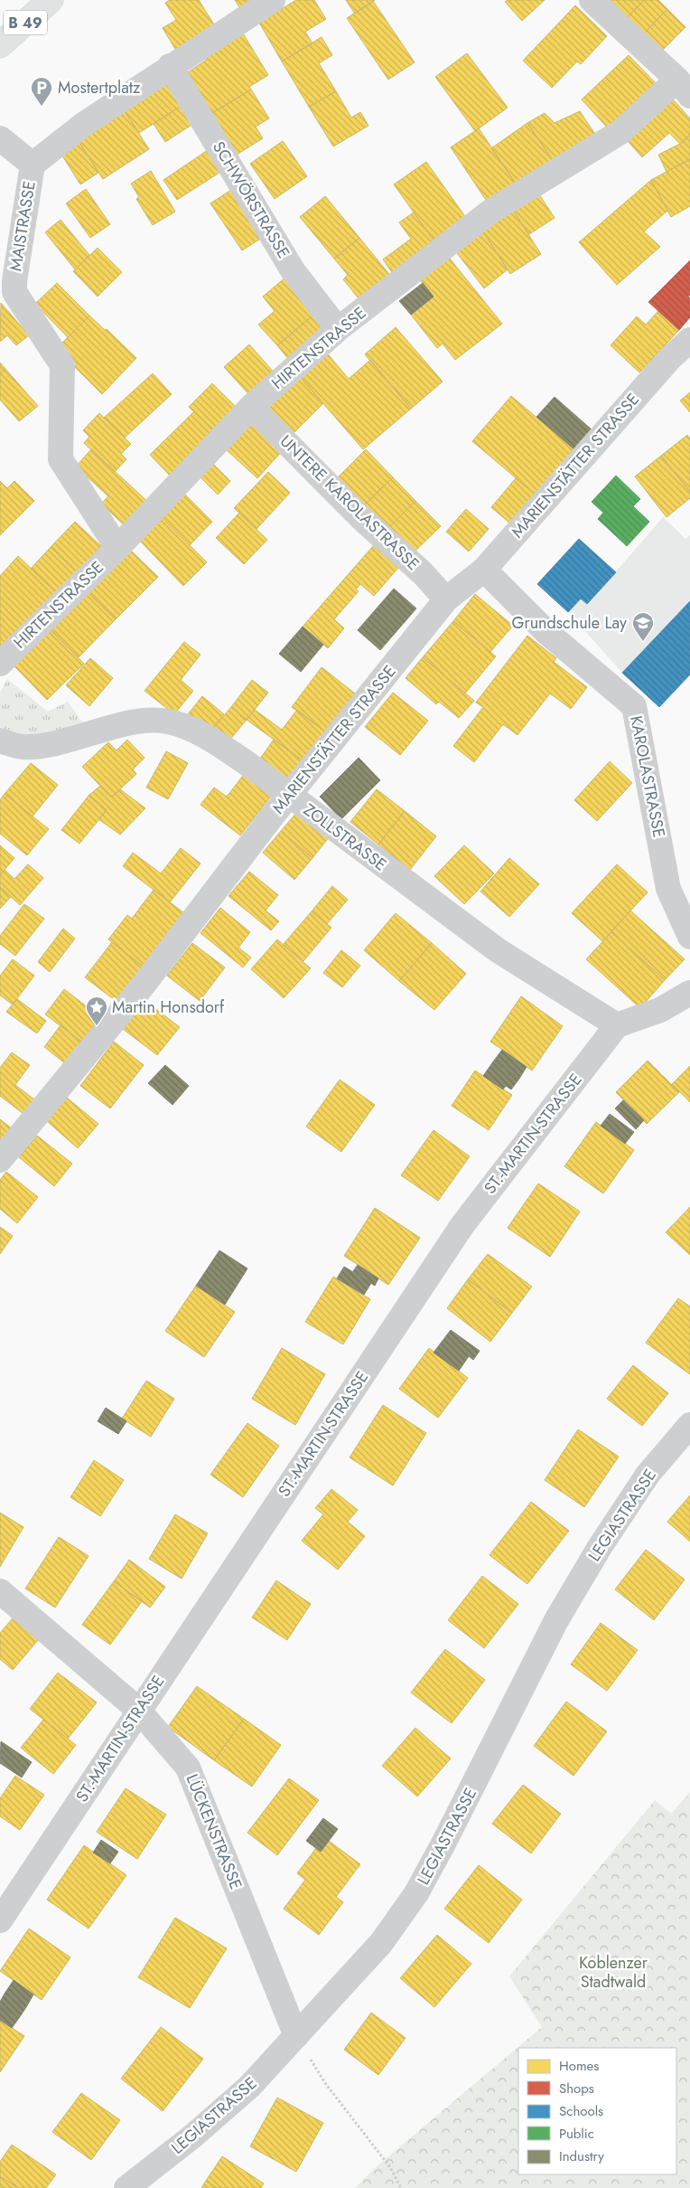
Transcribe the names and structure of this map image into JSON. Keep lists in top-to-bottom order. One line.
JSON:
{"streets":{"main road":["B 49"],"street":["SCHWÖRSTRASSE","MAISTRASSE","HIRTENSTRASSE","MARIENSTÄTTER STRASSE","UNTERE KAROLASTRASSE","KAROLASTRASSE","ZOLLSTRASSE","ST.-MARTIN-STRASSE","LEGIASTRASSE","LÜCKENSTRASSE"]},"crossings":[["SCHWÖRSTRASSE","MAISTRASSE"],["SCHWÖRSTRASSE","HIRTENSTRASSE"],["MAISTRASSE","HIRTENSTRASSE"],["HIRTENSTRASSE","UNTERE KAROLASTRASSE"],["MARIENSTÄTTER STRASSE","UNTERE KAROLASTRASSE"],["MARIENSTÄTTER STRASSE","KAROLASTRASSE"],["MARIENSTÄTTER STRASSE","ZOLLSTRASSE"],["ZOLLSTRASSE","ST.-MARTIN-STRASSE"],["ST.-MARTIN-STRASSE","LÜCKENSTRASSE"],["LEGIASTRASSE","LÜCKENSTRASSE"]],"parks":["Koblenzer Stadtwald"],"places":{"parking":["Mostertplatz"],"school or university":["Grundschule Lay"],"place":["Martin Honsdorf"]},"legend":["Homes","Shops","Schools","Public","Industry"]}
